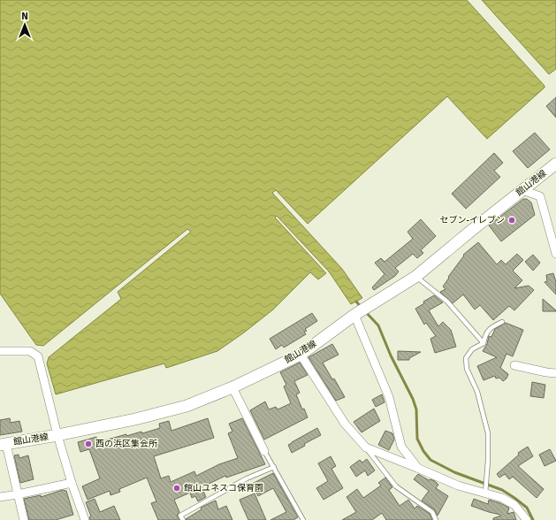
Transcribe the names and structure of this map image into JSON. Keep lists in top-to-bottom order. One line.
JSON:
{"streets":{"main road":["館山港線"]},"places":["セブン-イレブン","西の浜区集会所","館山ユネスコ保育園"],"north":"top"}
